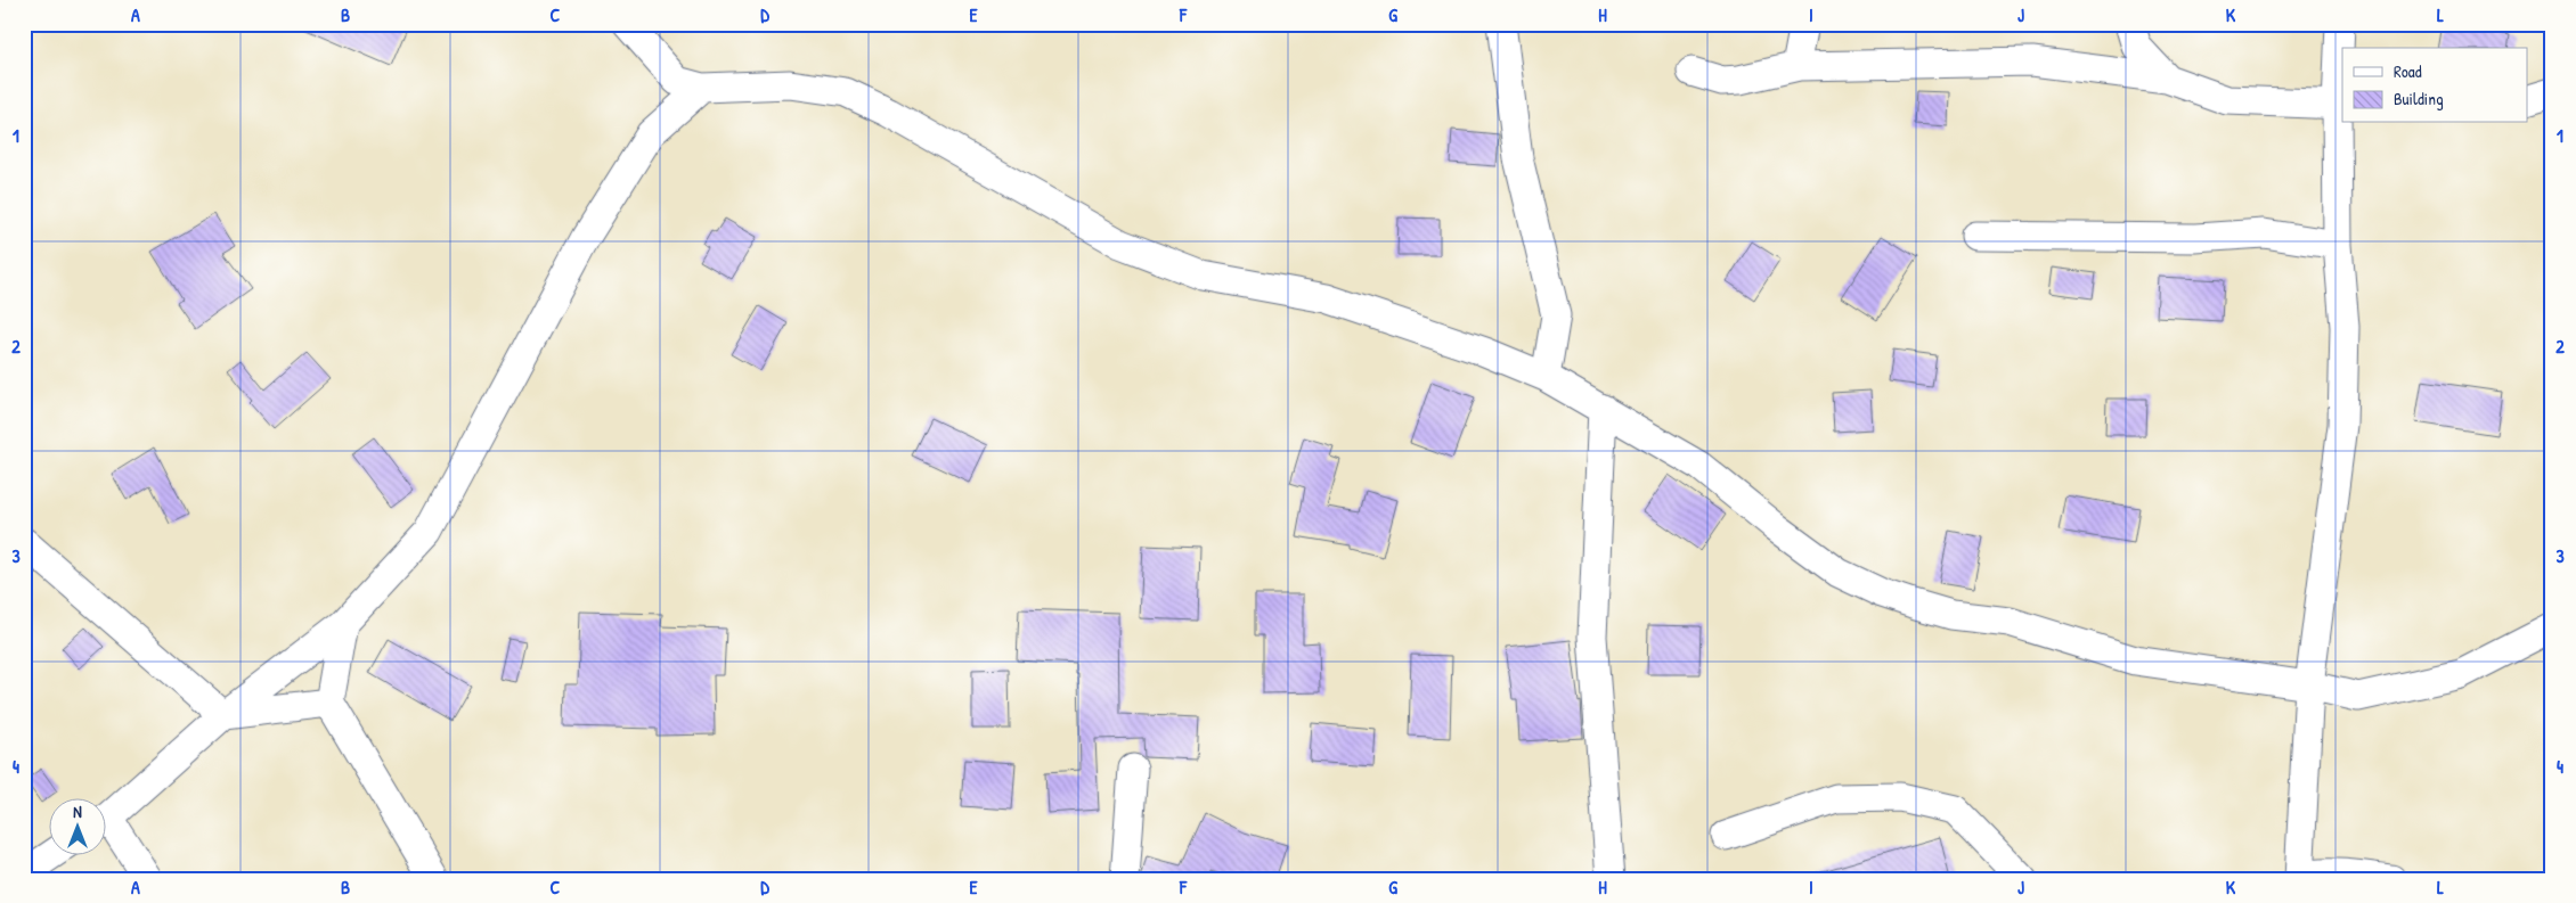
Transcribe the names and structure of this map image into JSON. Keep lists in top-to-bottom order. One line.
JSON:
{"legend":["Road","Building"],"north":"top","grid":{"columns":["A","B","C","D","E","F","G","H","I","J","K","L"],"rows":["1","2","3","4"]}}
